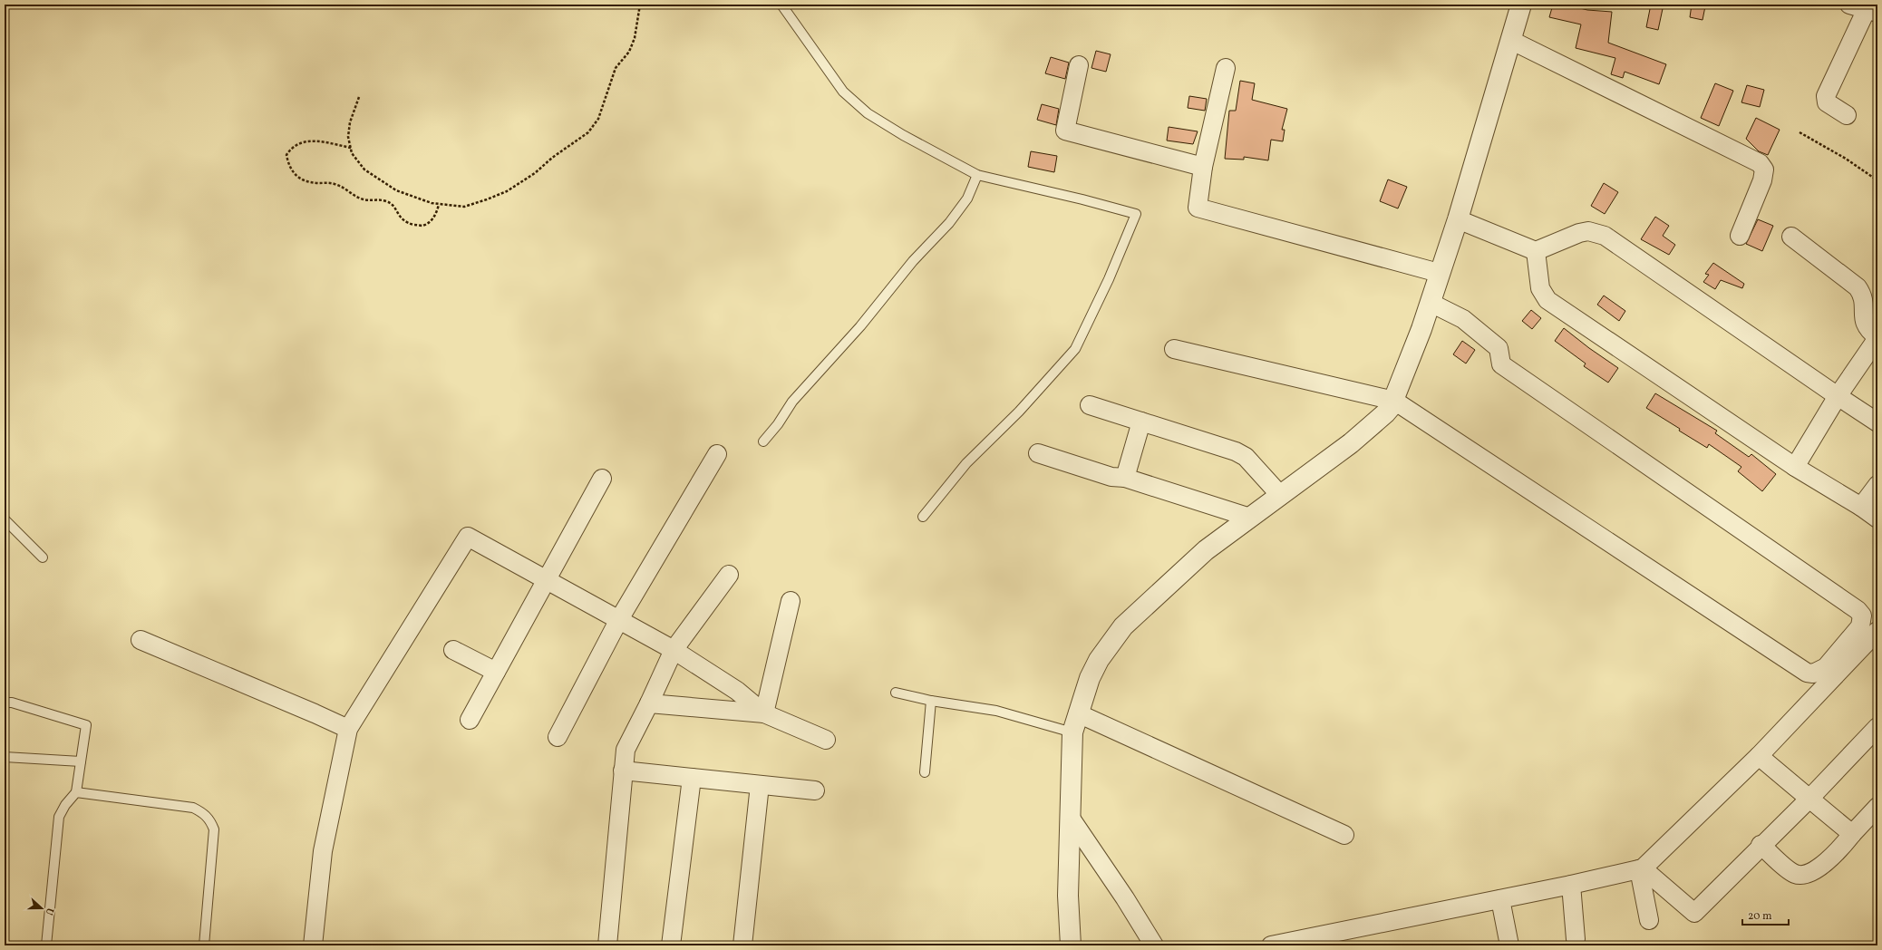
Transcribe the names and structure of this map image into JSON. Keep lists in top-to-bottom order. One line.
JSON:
{"scale_bar":"20 m","north":"right"}
